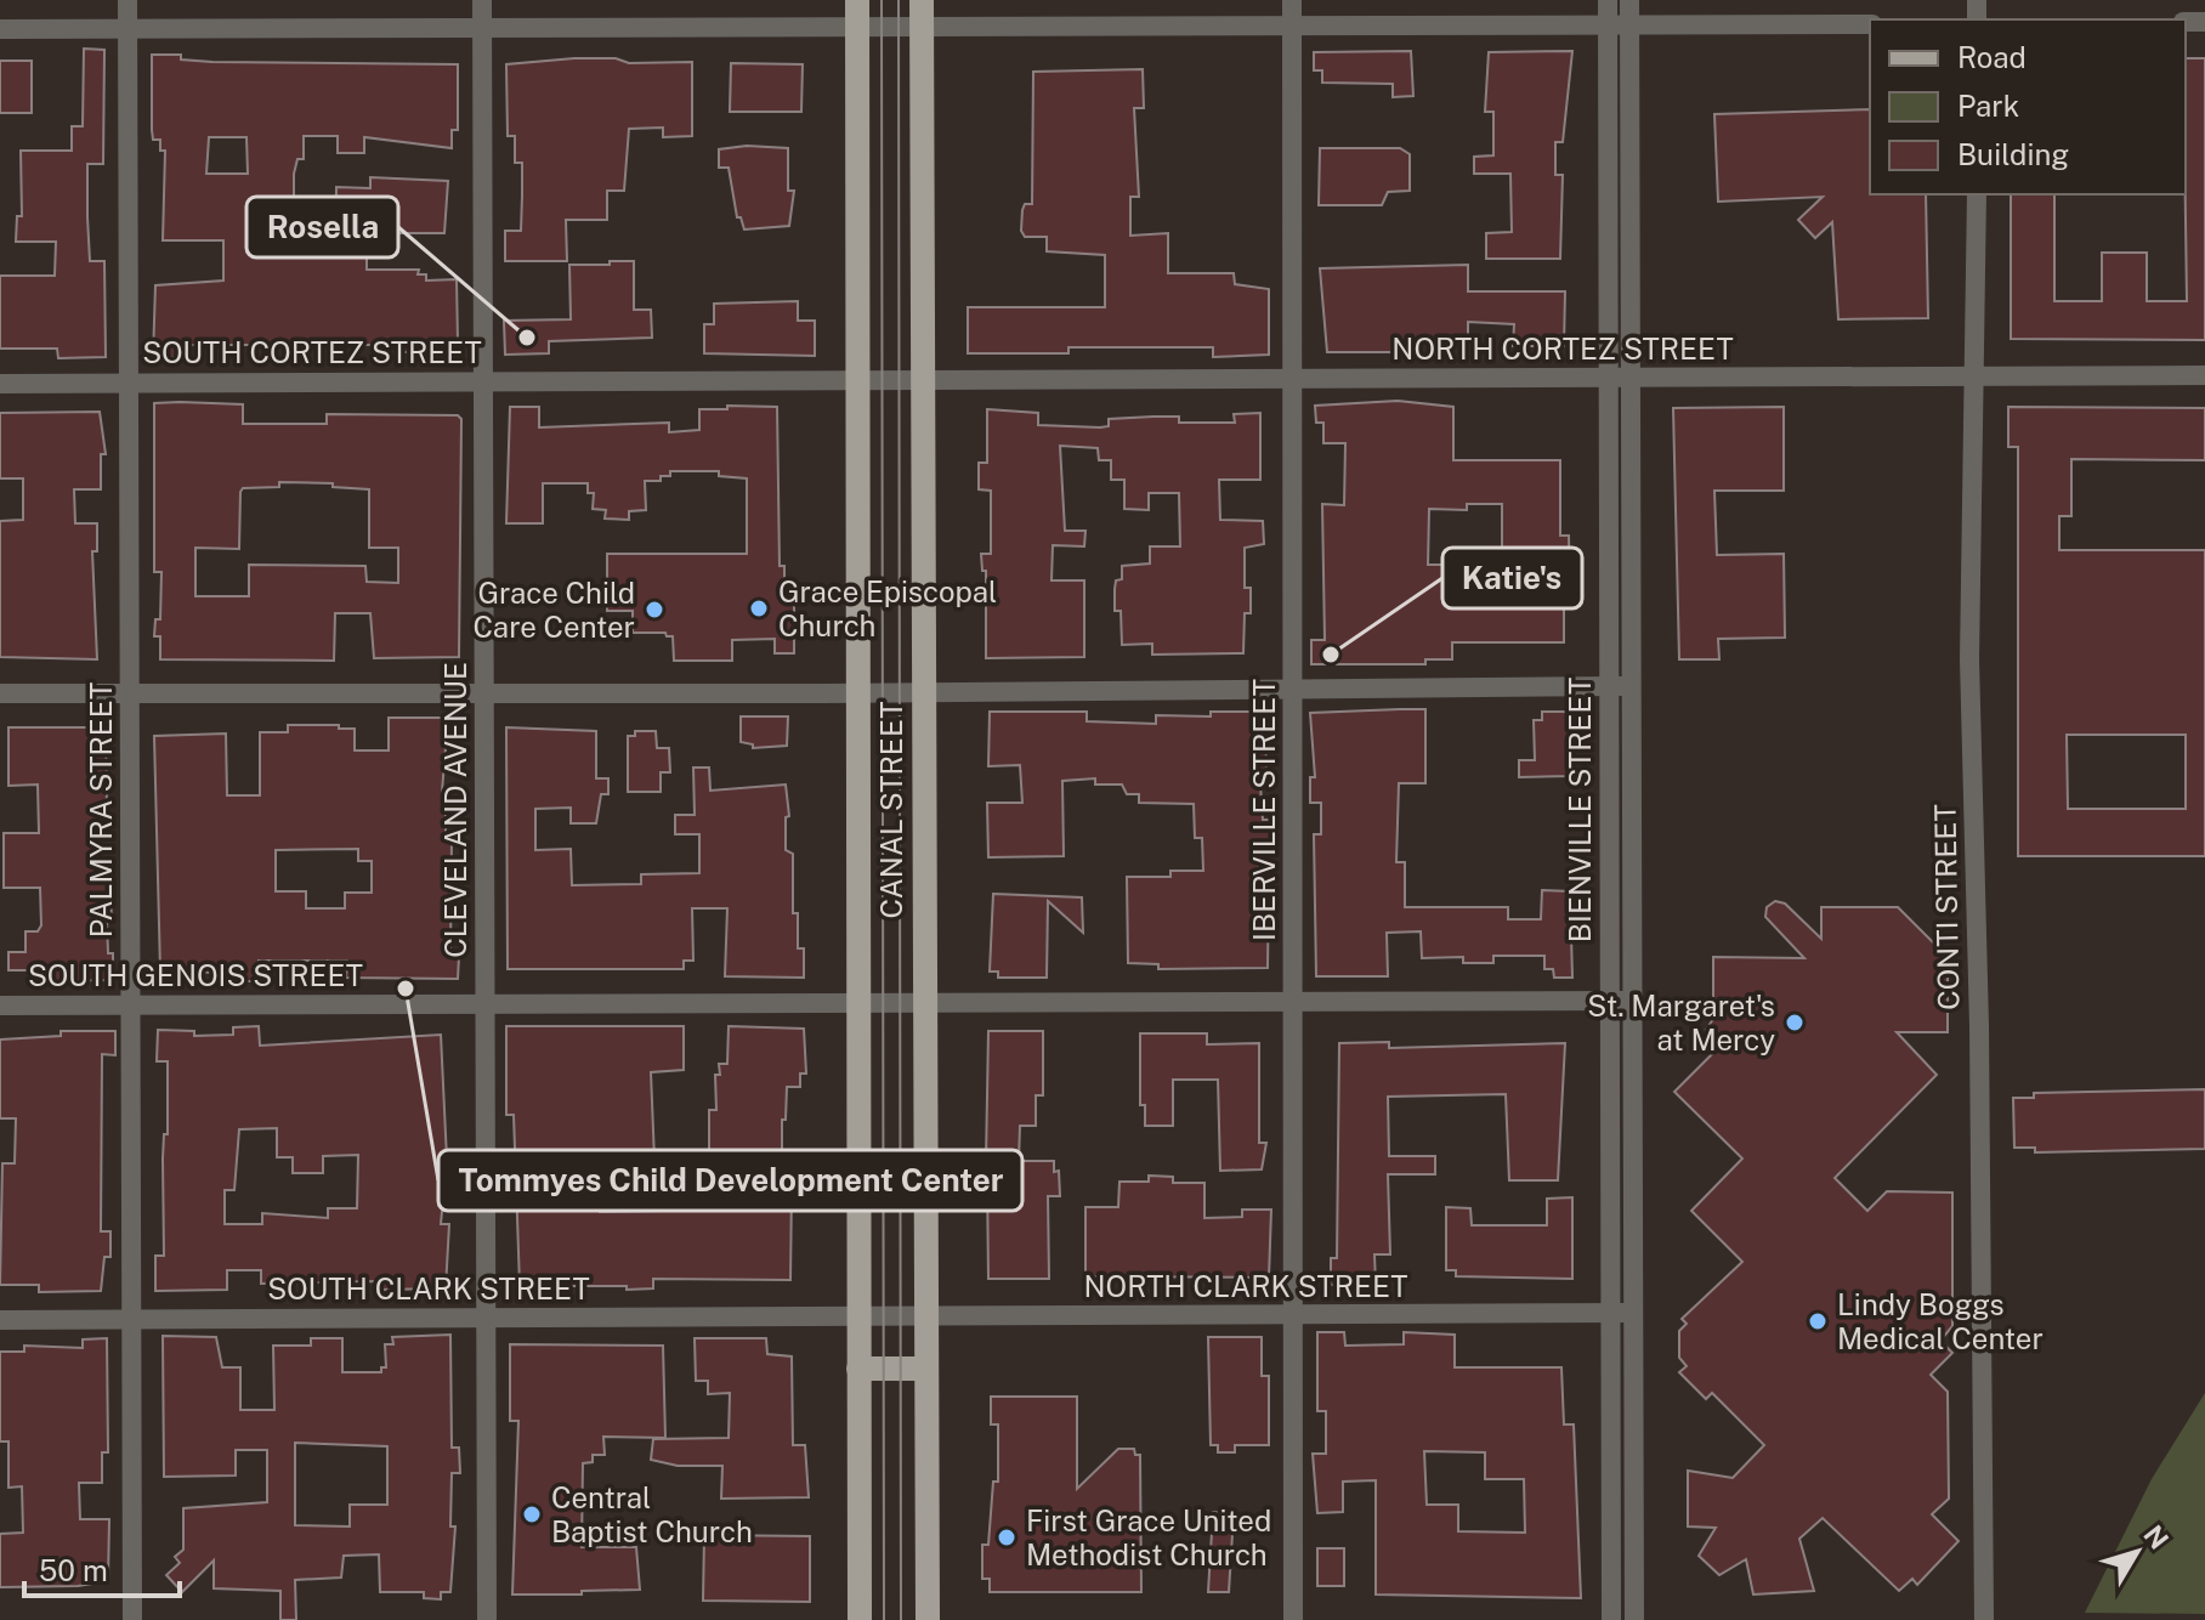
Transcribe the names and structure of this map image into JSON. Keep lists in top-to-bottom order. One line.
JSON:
{"streets":{"main road":["CANAL STREET"],"street":["NORTH CORTEZ STREET","SOUTH CORTEZ STREET","PALMYRA STREET","CLEVELAND AVENUE","IBERVILLE STREET","BIENVILLE STREET","CONTI STREET","SOUTH GENOIS STREET","NORTH CLARK STREET","SOUTH CLARK STREET"]},"crossings":[["NORTH CORTEZ STREET","SOUTH CORTEZ STREET"],["NORTH CORTEZ STREET","CANAL STREET"],["NORTH CORTEZ STREET","IBERVILLE STREET"],["NORTH CORTEZ STREET","BIENVILLE STREET"],["NORTH CORTEZ STREET","CONTI STREET"],["SOUTH CORTEZ STREET","PALMYRA STREET"],["SOUTH CORTEZ STREET","CLEVELAND AVENUE"],["SOUTH CORTEZ STREET","CANAL STREET"],["PALMYRA STREET","SOUTH GENOIS STREET"],["PALMYRA STREET","SOUTH CLARK STREET"],["CLEVELAND AVENUE","SOUTH GENOIS STREET"],["CLEVELAND AVENUE","SOUTH CLARK STREET"],["CANAL STREET","SOUTH GENOIS STREET"],["CANAL STREET","NORTH CLARK STREET"],["CANAL STREET","SOUTH CLARK STREET"],["IBERVILLE STREET","SOUTH GENOIS STREET"],["IBERVILLE STREET","NORTH CLARK STREET"],["BIENVILLE STREET","SOUTH GENOIS STREET"],["BIENVILLE STREET","NORTH CLARK STREET"],["NORTH CLARK STREET","SOUTH CLARK STREET"]],"places":["Rosella","Grace Episcopal Church","Grace Child Care Center","Katie's","Tommyes Child Development Center","St. Margaret's at Mercy","Lindy Boggs Medical Center","Central Baptist Church","First Grace United Methodist Church"],"legend":["Road","Park","Building"],"scale_bar":"50 m","north":"top right"}
